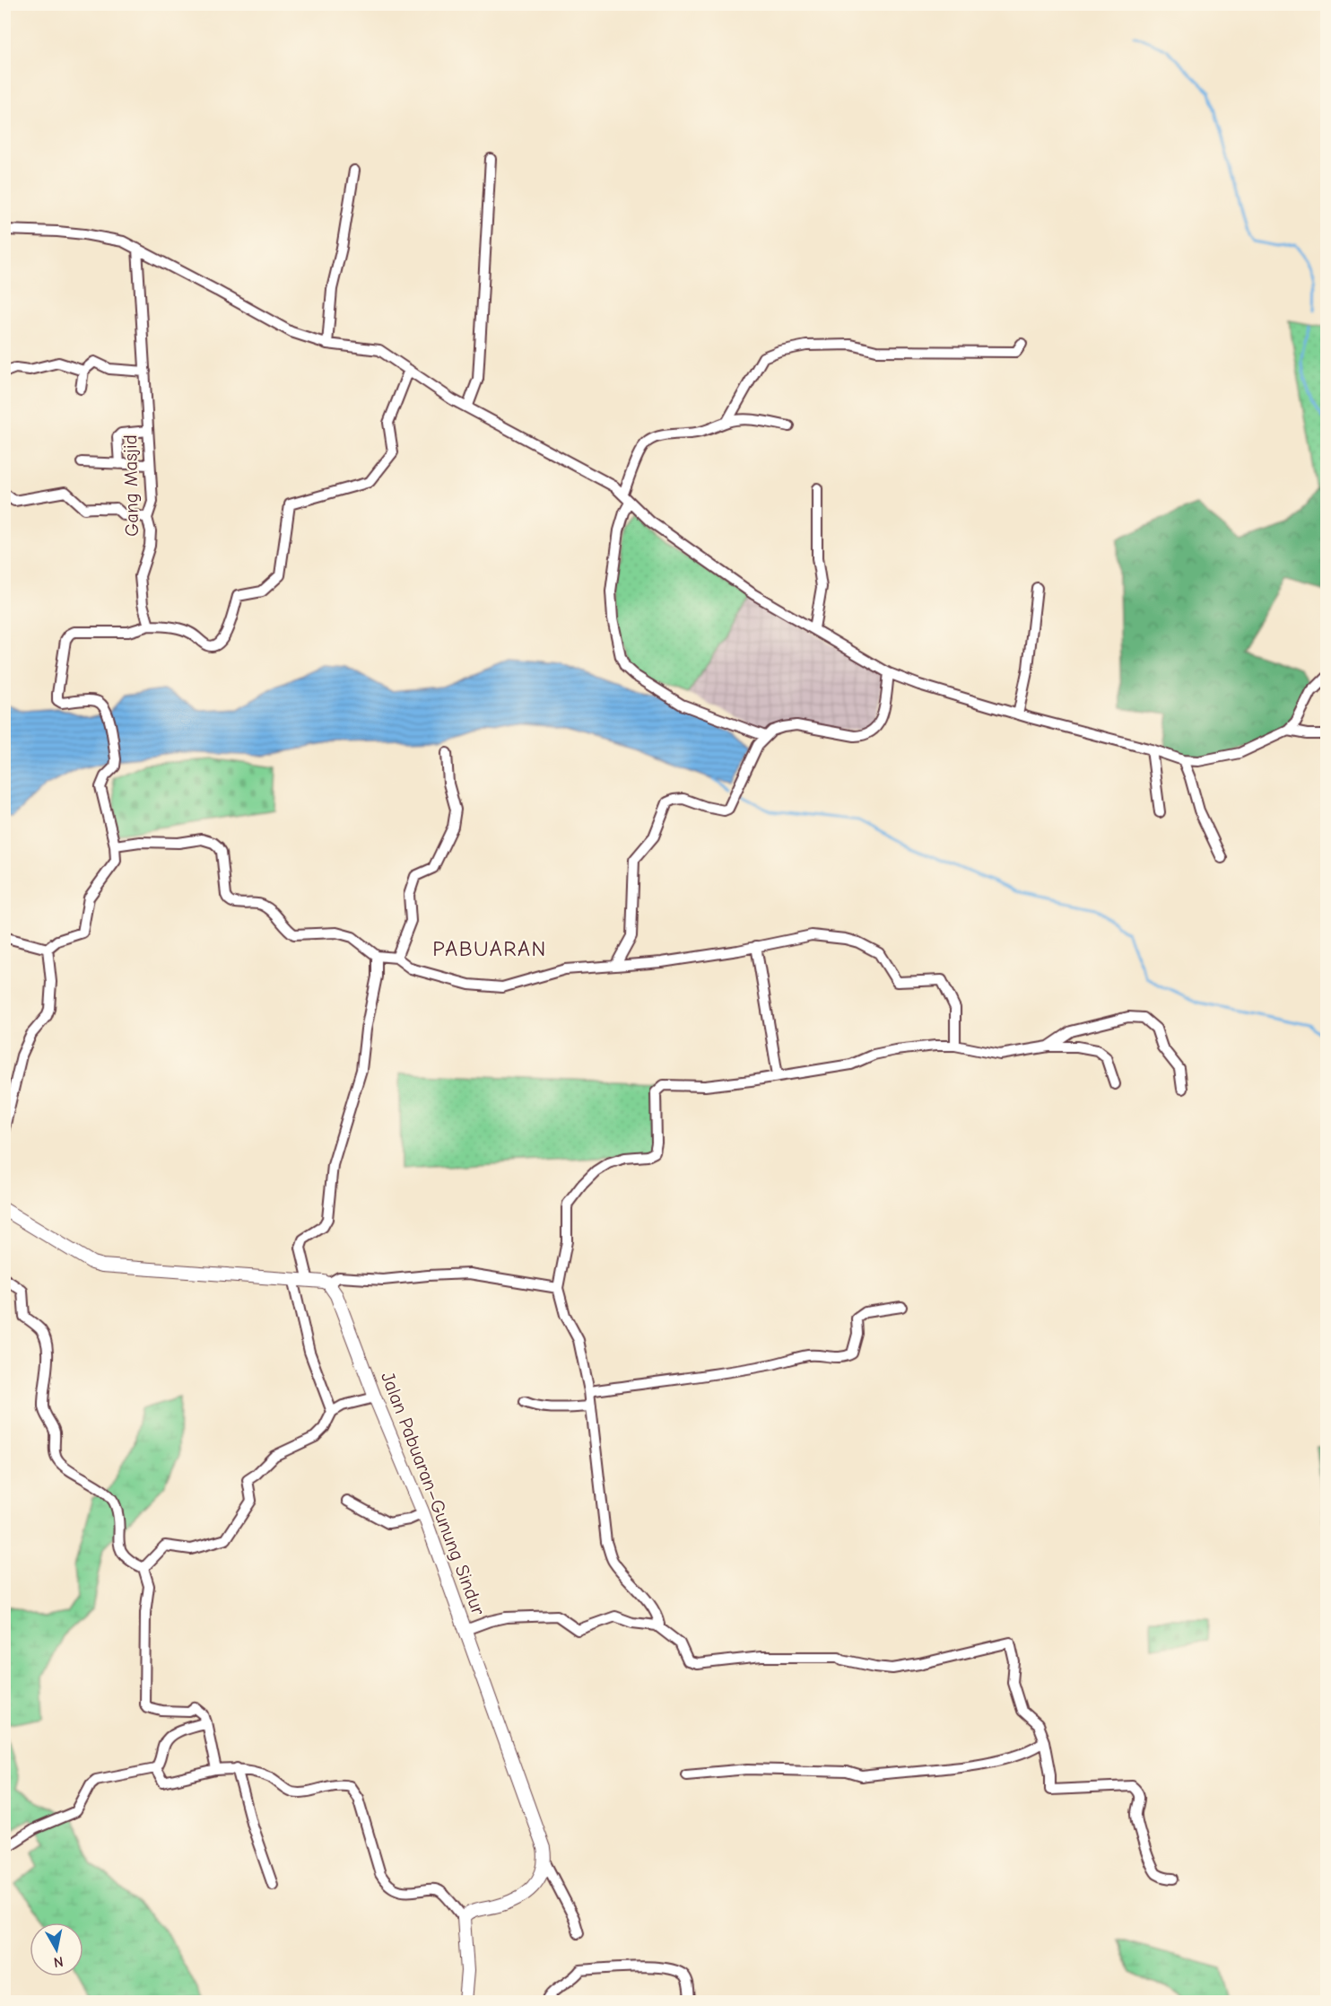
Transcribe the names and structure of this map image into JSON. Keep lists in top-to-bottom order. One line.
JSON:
{"streets":{"street":["Gang Masjid","Jalan Pabuaran–Gunung Sindur"]},"districts":["PABUARAN"],"north":"bottom"}
